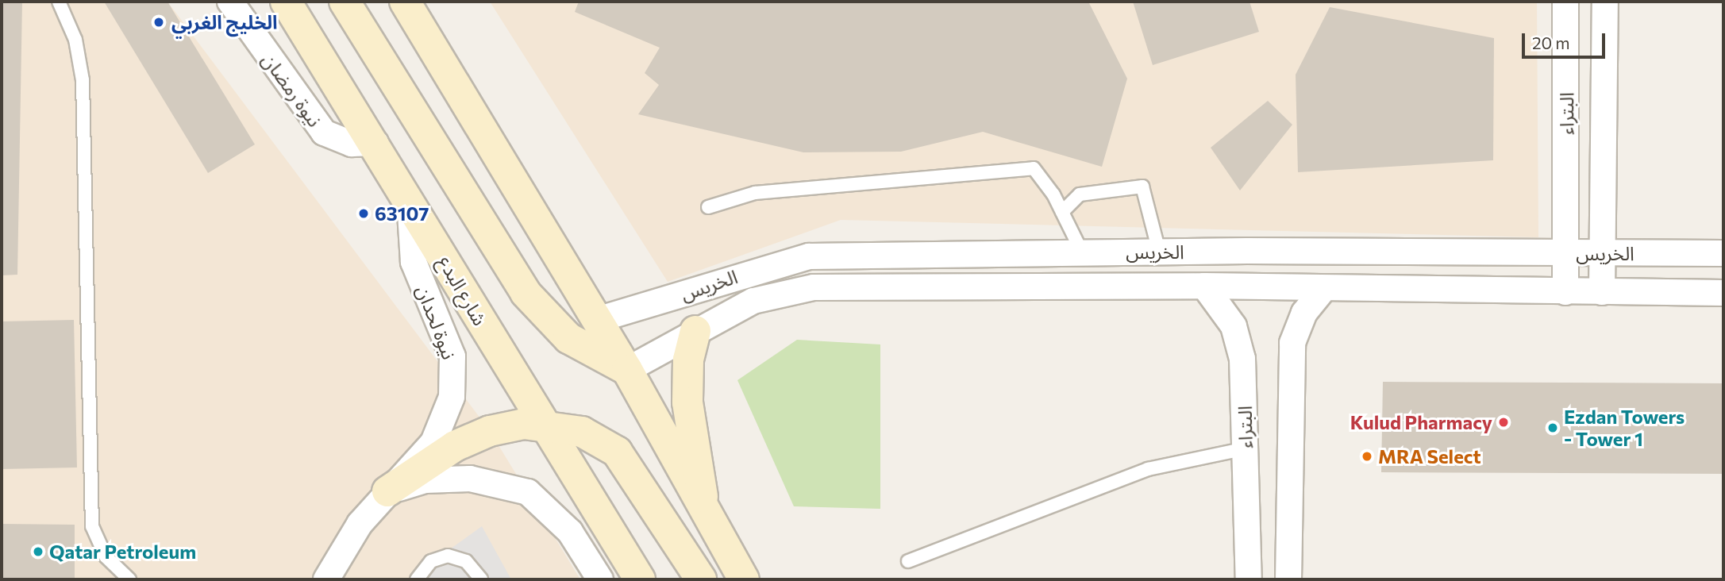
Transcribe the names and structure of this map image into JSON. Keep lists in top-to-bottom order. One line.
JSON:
{"streets":{"main road":["شارع البدع"],"street":["نيوة رمضان","البتراء","الخريس","نيوة لحدان"]},"crossings":[["نيوة رمضان","شارع البدع"],["البتراء","الخريس"],["شارع البدع","نيوة لحدان"]],"places":["الخليج الغربي","63107","Kulud Pharmacy","Ezdan Towers - Tower 1","MRA Select","Qatar Petroleum"],"scale_bar":"20 m"}
